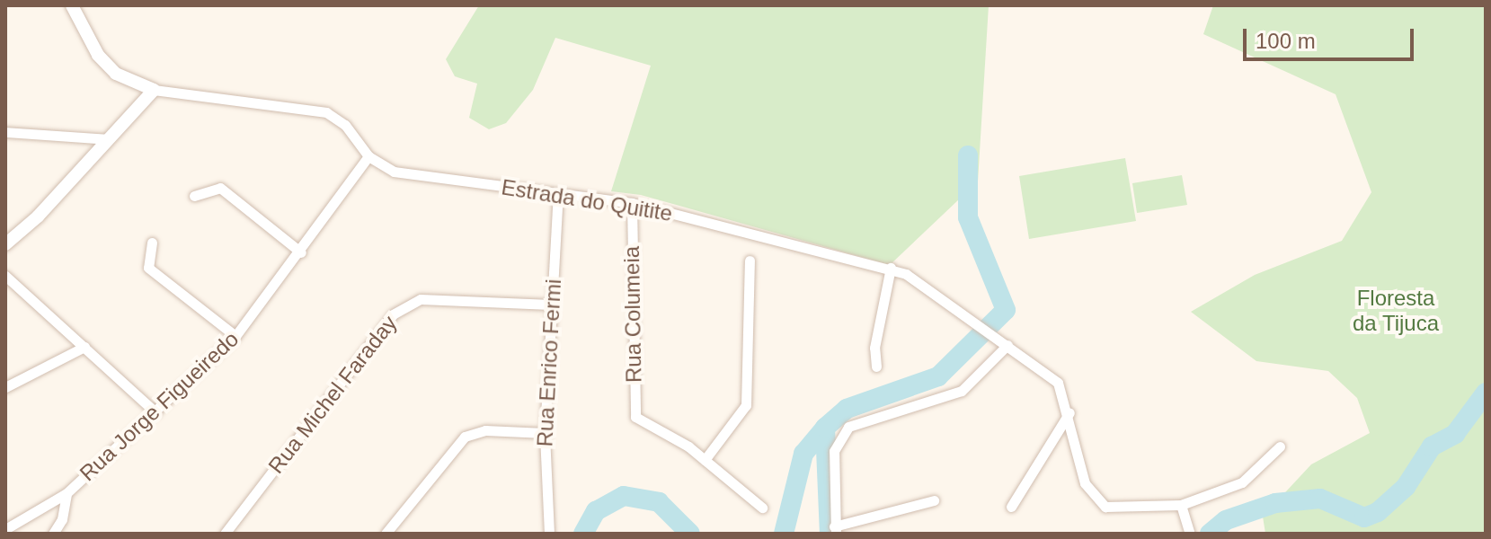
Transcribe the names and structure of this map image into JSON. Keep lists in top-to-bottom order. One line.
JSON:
{"streets":{"street":["Estrada do Quitite","Rua Columeia","Rua Enrico Fermi","Rua Michel Faraday","Rua Jorge Figueiredo"]},"crossings":[["Estrada do Quitite","Rua Columeia"],["Estrada do Quitite","Rua Enrico Fermi"],["Estrada do Quitite","Rua Jorge Figueiredo"],["Rua Enrico Fermi","Rua Michel Faraday"]],"parks":["Floresta da Tijuca"],"scale_bar":"100 m"}
